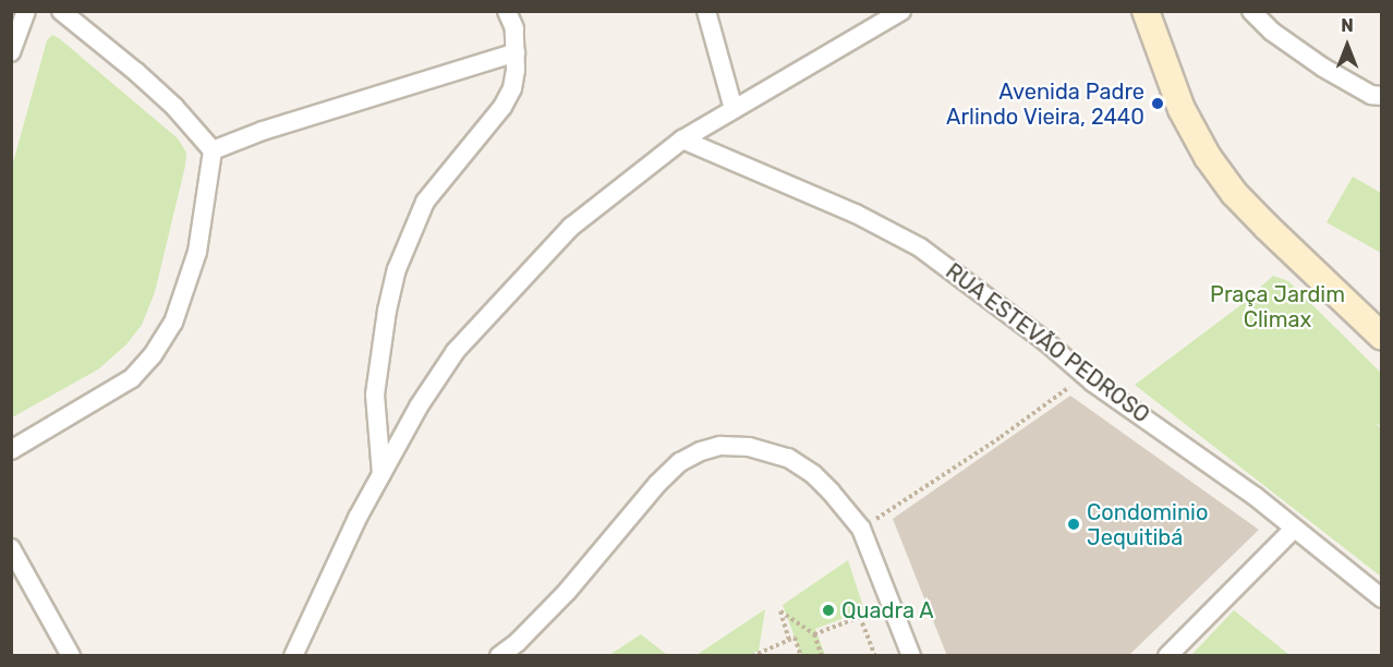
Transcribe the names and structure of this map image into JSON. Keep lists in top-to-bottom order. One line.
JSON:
{"streets":{"street":["RUA ESTEVÃO PEDROSO"]},"parks":["Praça Jardim Climax"],"places":["Avenida Padre Arlindo Vieira, 2440","Condominio Jequitibá","Quadra A"],"north":"top"}
